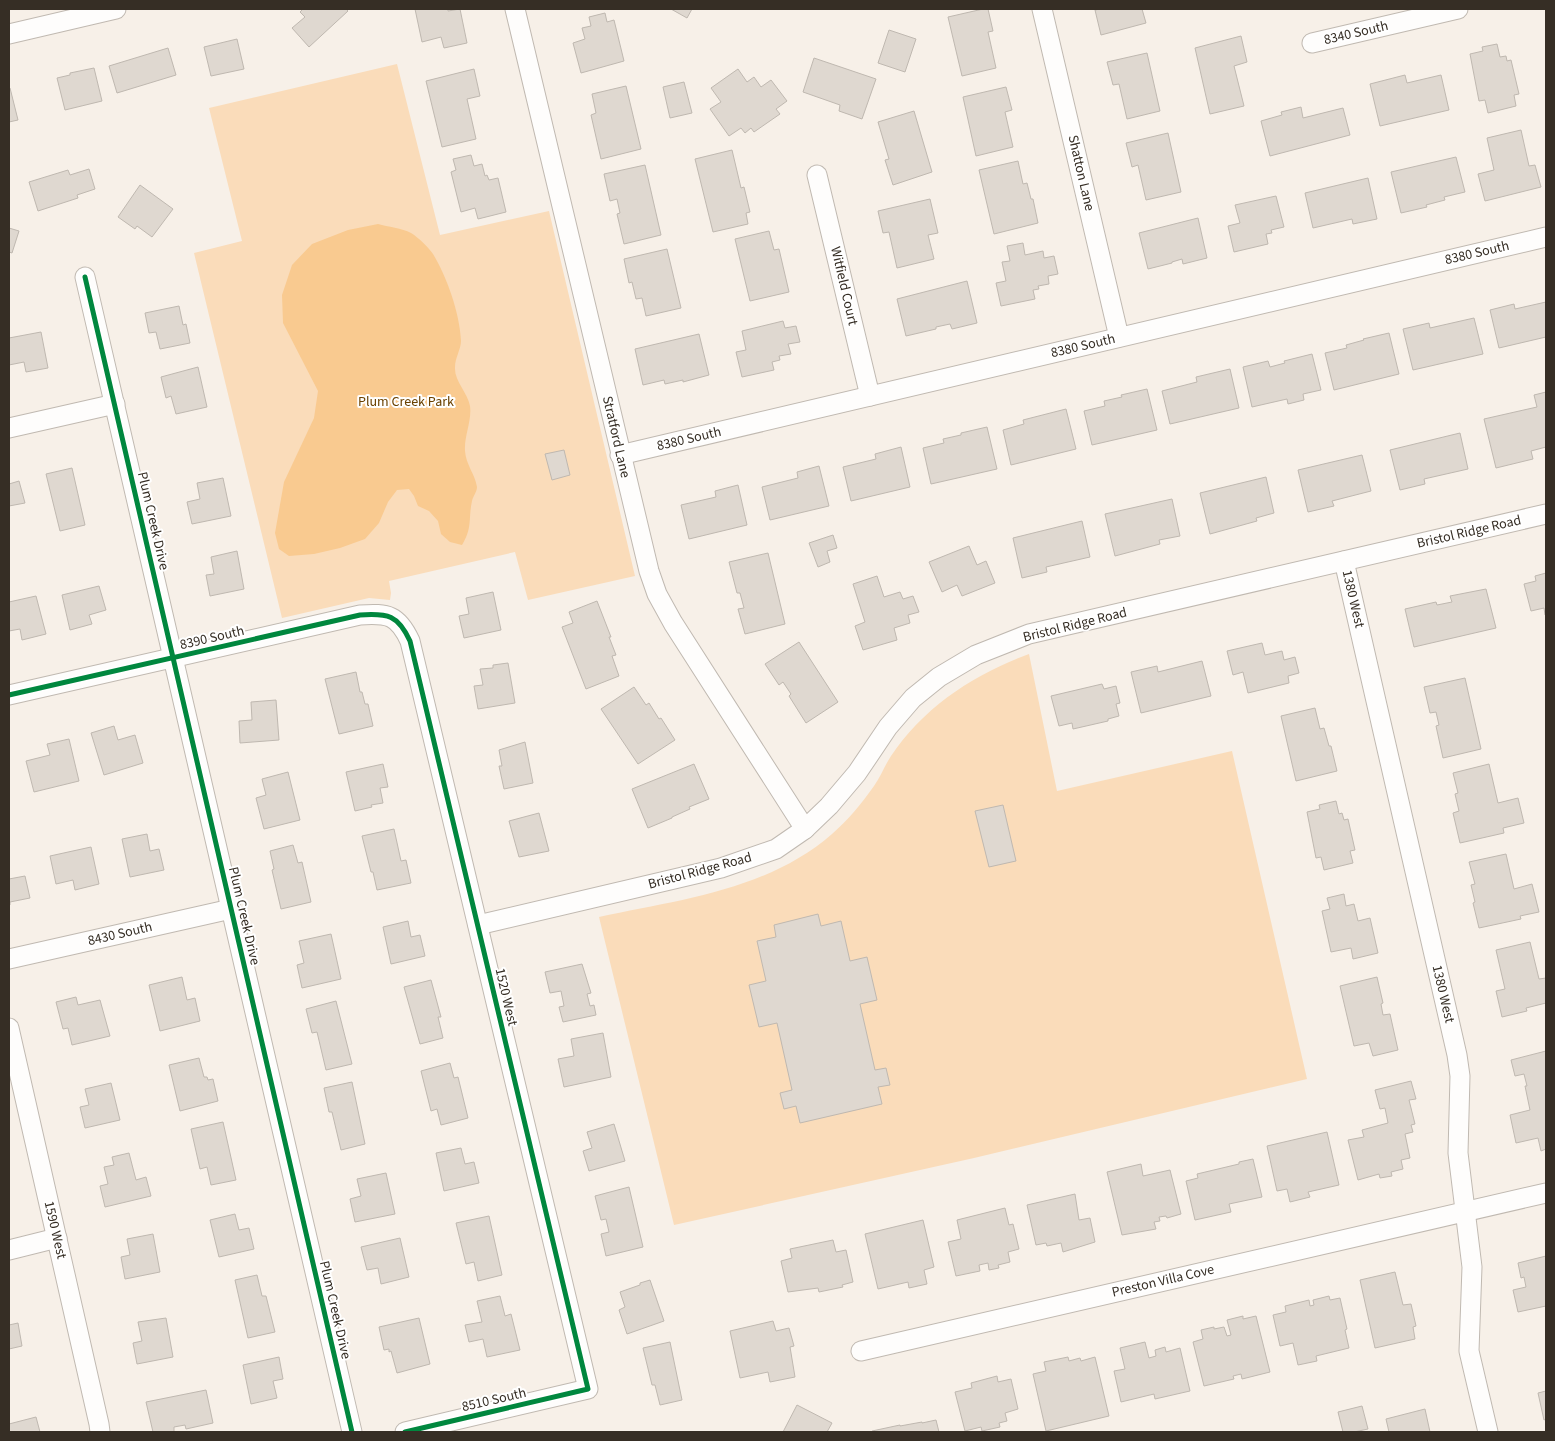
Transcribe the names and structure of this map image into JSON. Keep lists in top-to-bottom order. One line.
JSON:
{"streets":{"street":["8340 South","Shatton Lane","8380 South","Witfield Court","Stratford Lane","Plum Creek Drive","Bristol Ridge Road","1380 West","8390 South","8430 South","1520 West","1590 West","Preston Villa Cove","8510 South"]},"crossings":[["Shatton Lane","8380 South"],["8380 South","Witfield Court"],["8380 South","Stratford Lane"],["Stratford Lane","Bristol Ridge Road"],["Plum Creek Drive","8390 South"],["Plum Creek Drive","8430 South"],["Bristol Ridge Road","1380 West"],["Bristol Ridge Road","1520 West"],["1380 West","Preston Villa Cove"],["8390 South","1520 West"],["1520 West","8510 South"]],"parks":["Plum Creek Park"]}
